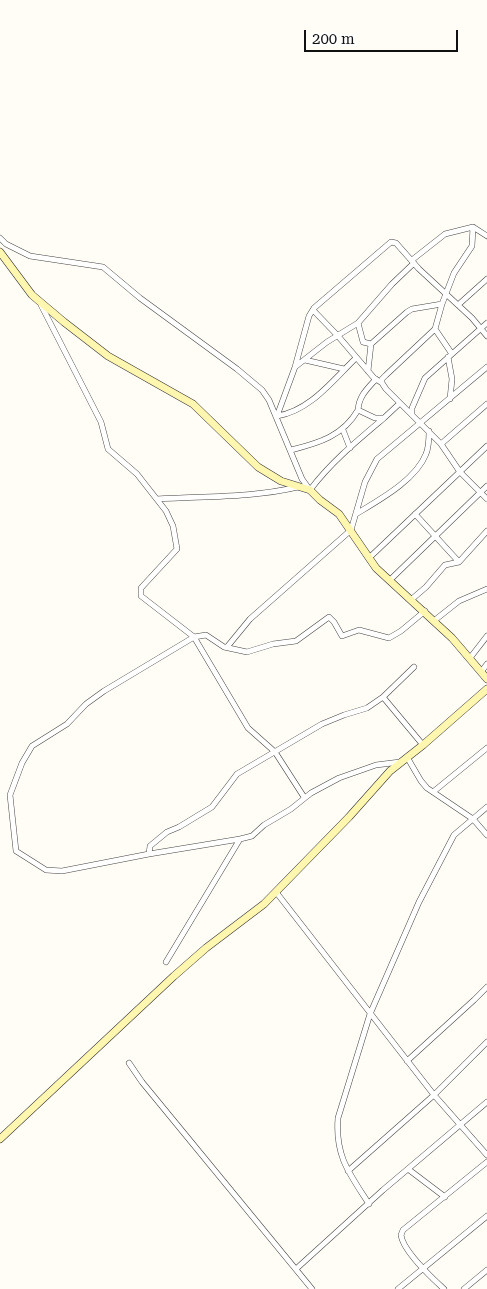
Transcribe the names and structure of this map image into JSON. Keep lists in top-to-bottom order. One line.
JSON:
{"scale_bar":"200 m"}
